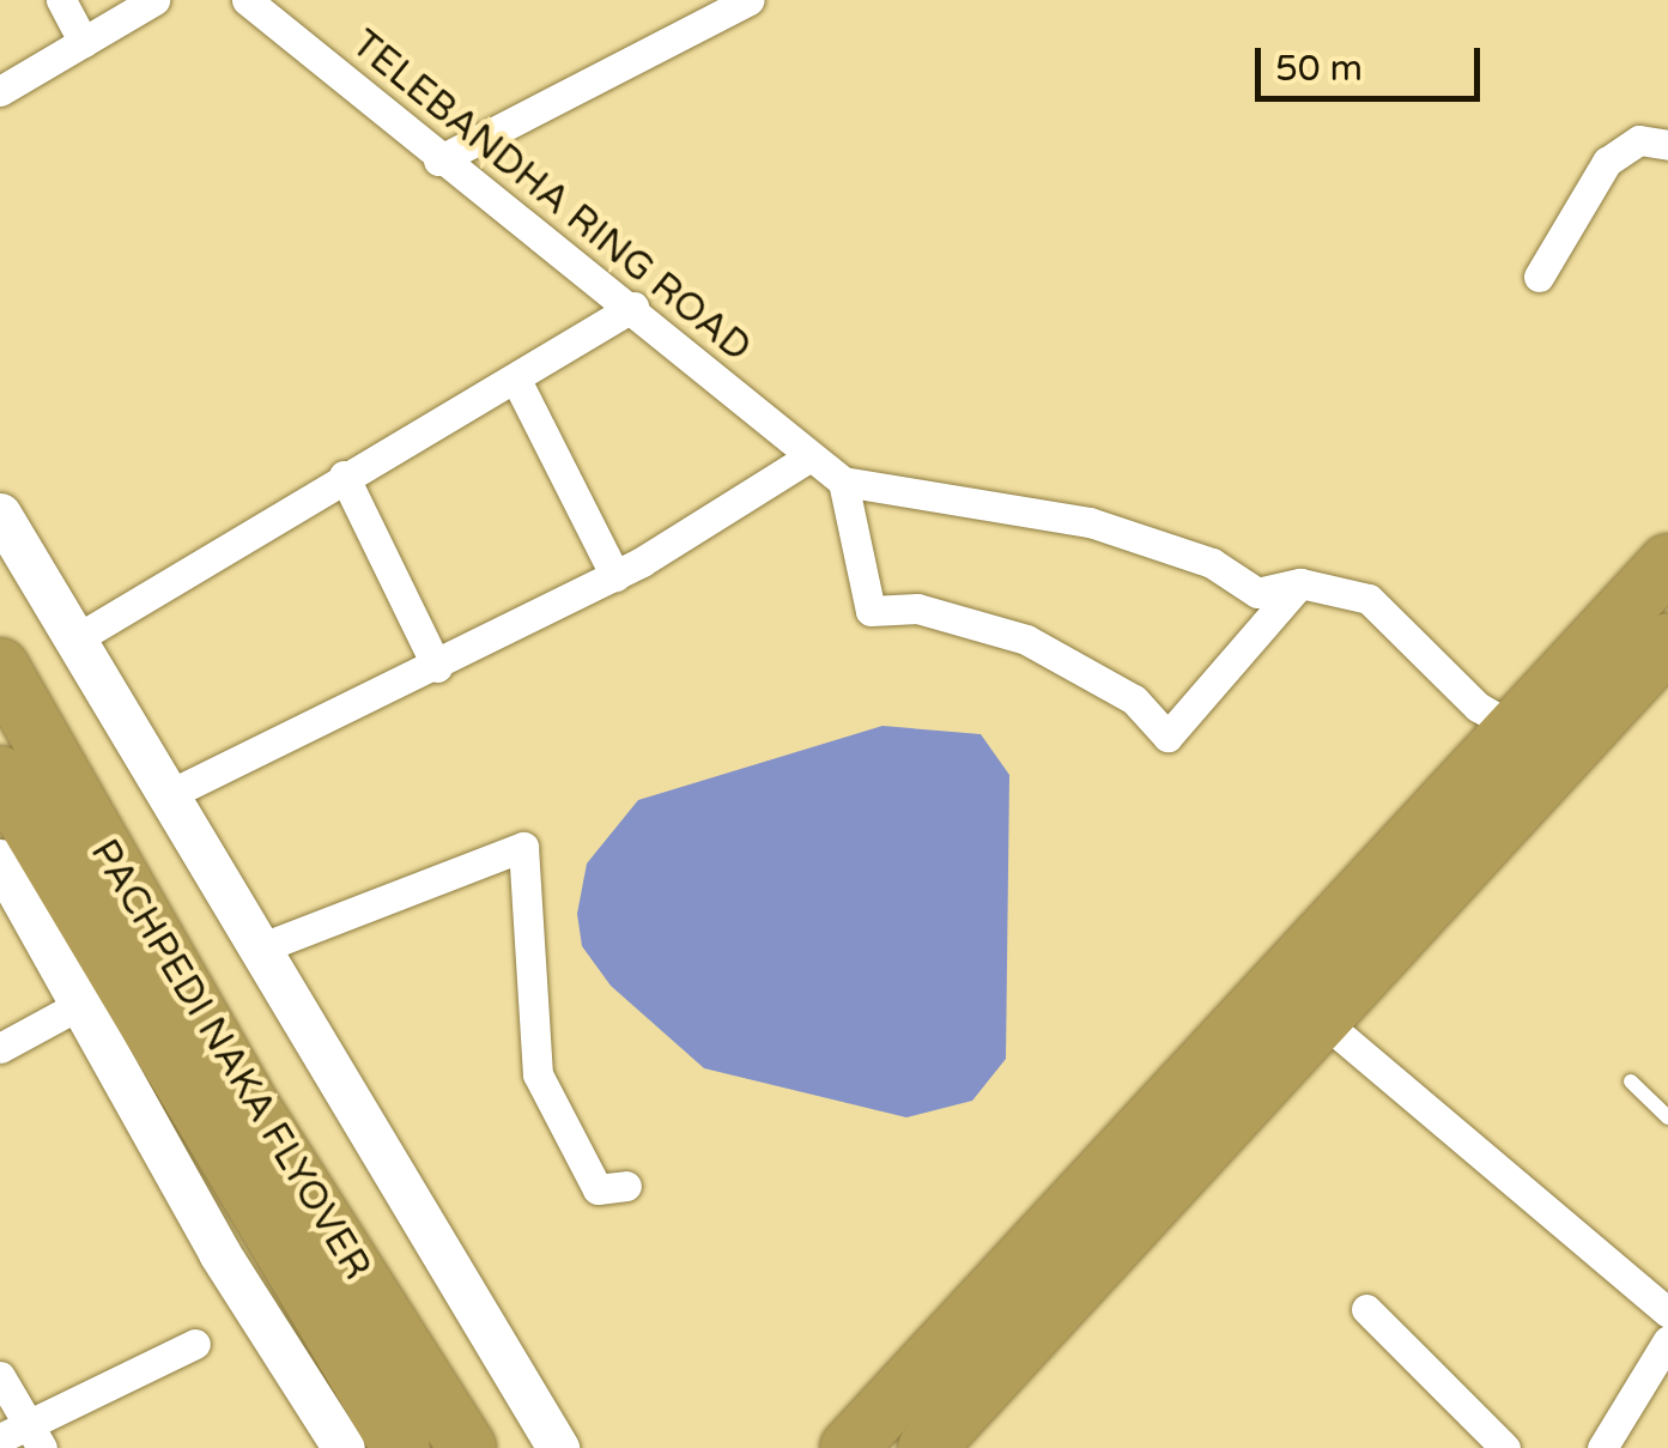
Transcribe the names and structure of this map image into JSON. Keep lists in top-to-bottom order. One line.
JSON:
{"streets":{"highway":["PACHPEDI NAKA FLYOVER"],"street":["TELEBANDHA RING ROAD"]},"scale_bar":"50 m"}
